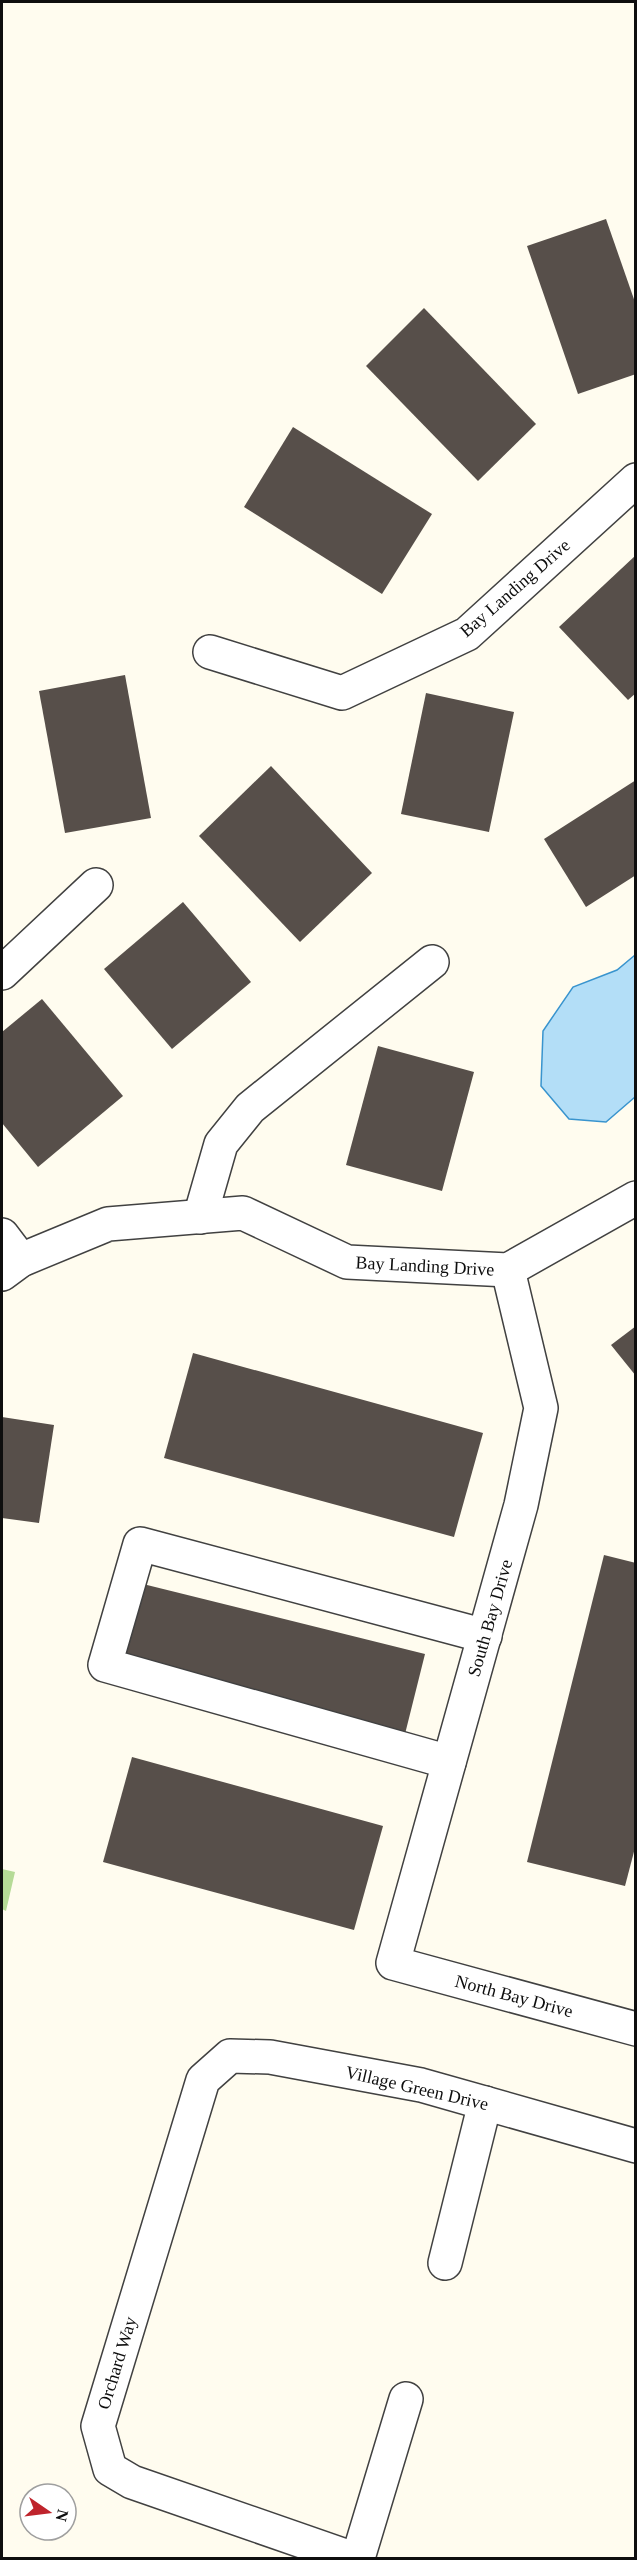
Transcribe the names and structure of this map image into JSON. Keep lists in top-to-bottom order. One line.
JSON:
{"streets":{"street":["Bay Landing Drive","South Bay Drive","North Bay Drive","Village Green Drive","Orchard Way"]},"crossings":[["Bay Landing Drive","South Bay Drive"],["South Bay Drive","North Bay Drive"],["Village Green Drive","Orchard Way"]],"north":"right"}
